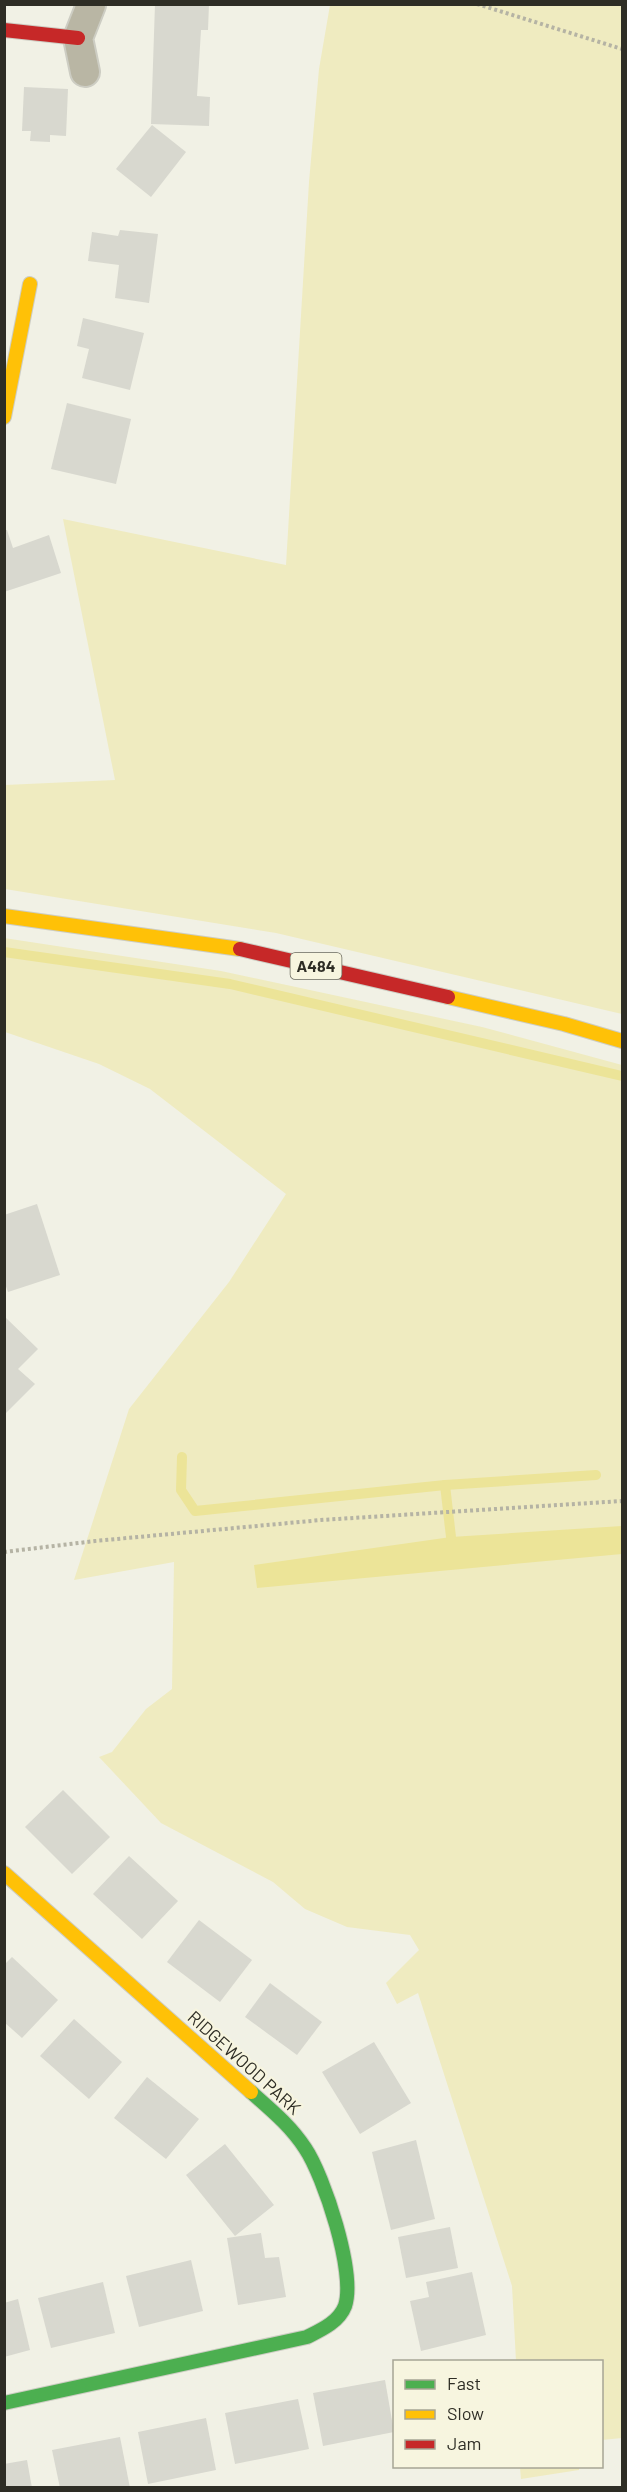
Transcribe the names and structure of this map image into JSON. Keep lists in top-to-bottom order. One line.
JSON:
{"streets":{"street":["A484","RIDGEWOOD PARK"]},"legend":["Fast","Slow","Jam"]}
